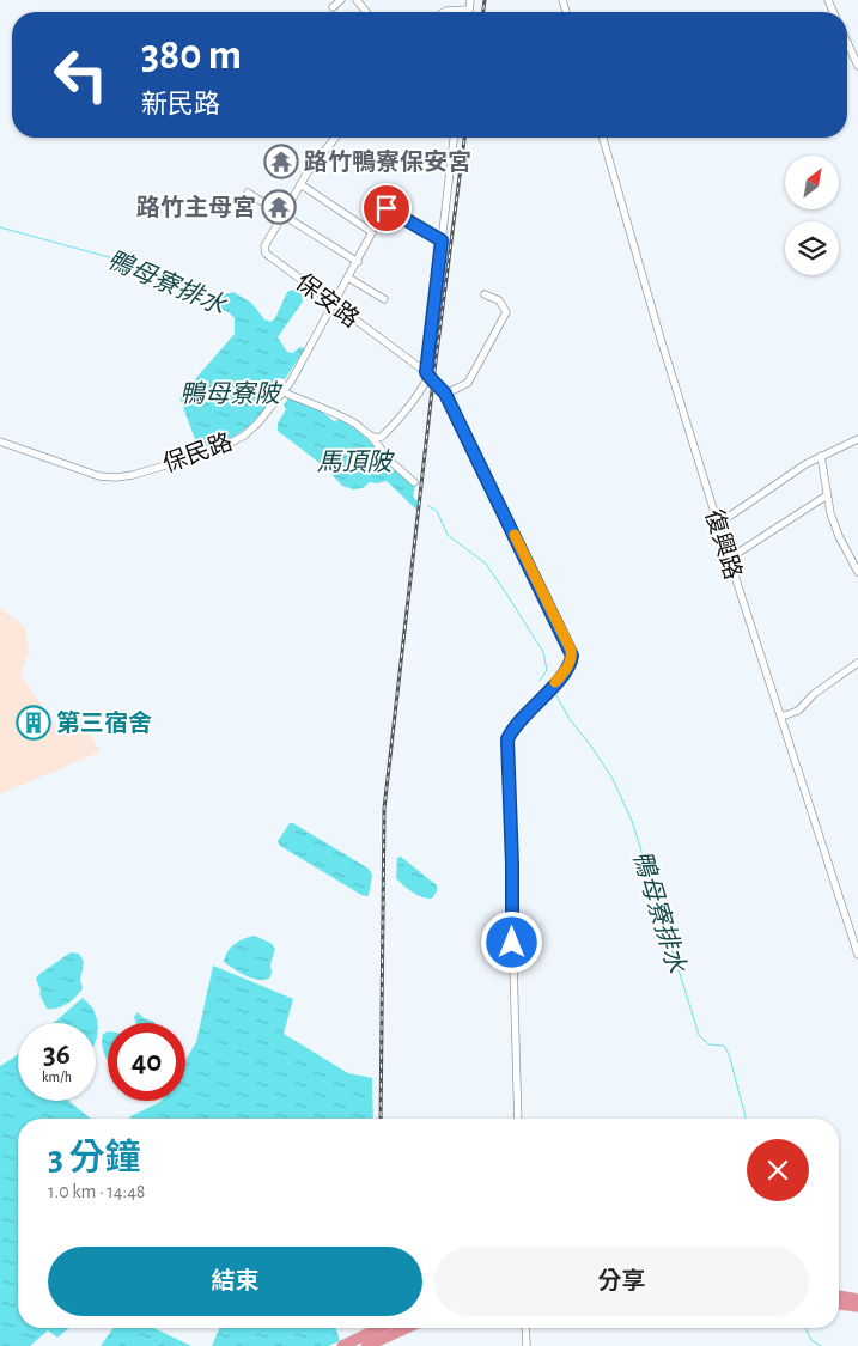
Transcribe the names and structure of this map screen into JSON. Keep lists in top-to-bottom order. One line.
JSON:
{"streets":{"street":["保安路","保民路","復興路"]},"crossings":[["保安路","保民路"]],"water":["鴨母寮排水","鴨母寮陂","馬頂陂"],"places":{"temple":["路竹鴨寮保安宮","路竹主母宮"],"building":["第三宿舍"]},"north":"top right","page":{"turn":["380 m","新民路"],"speed":"36 km/h","limit":"40","heading":["3 分鐘","1.0 km · 14:48"],"buttons":["結束","分享"]}}
